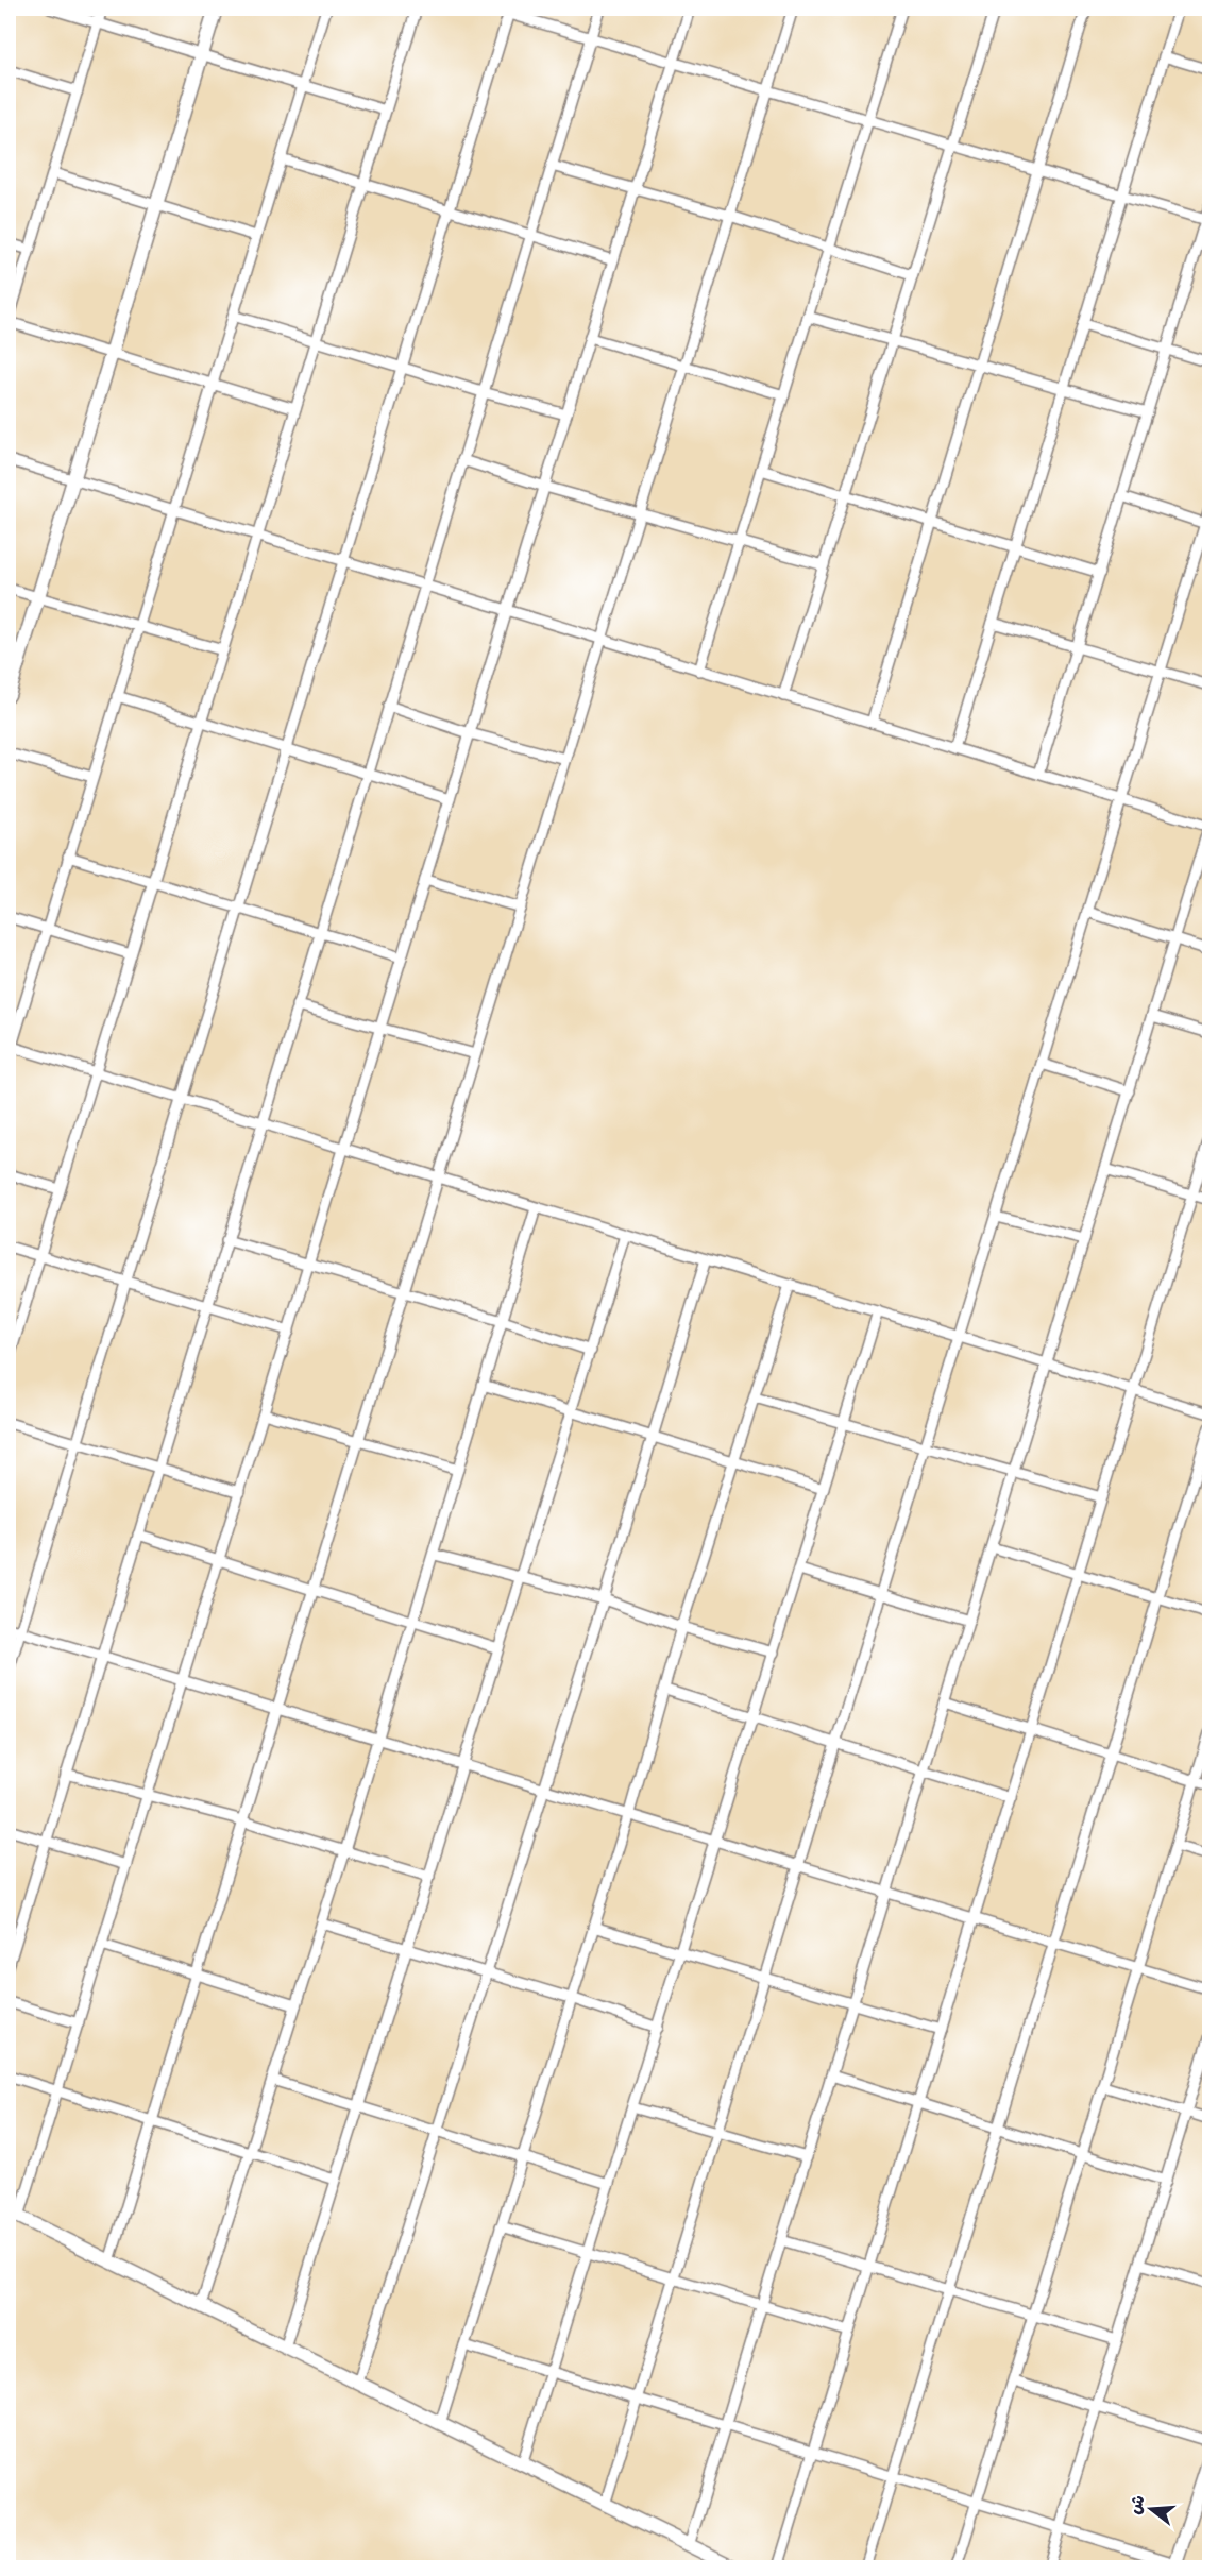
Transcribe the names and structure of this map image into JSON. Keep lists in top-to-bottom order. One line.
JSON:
{"north":"left"}
